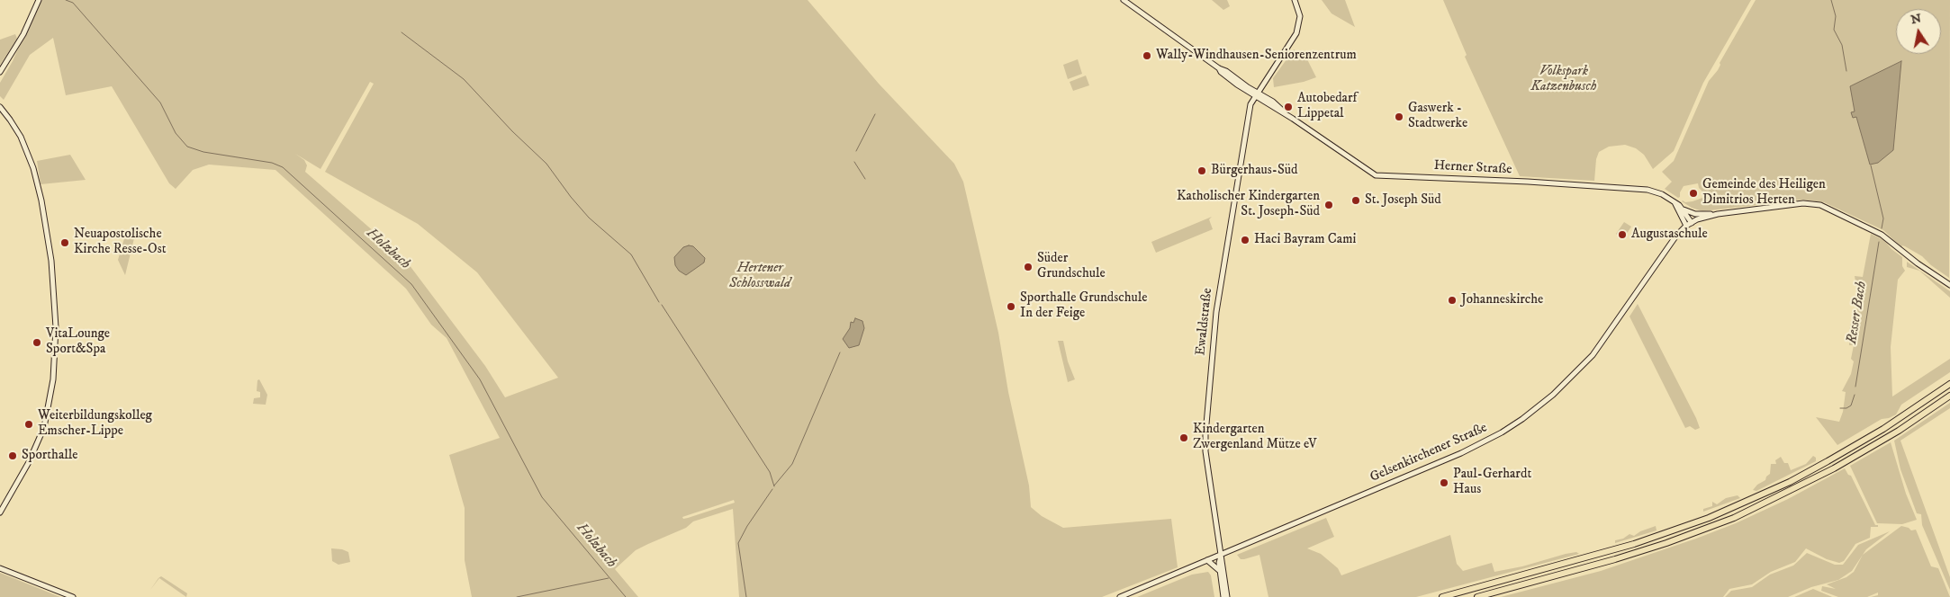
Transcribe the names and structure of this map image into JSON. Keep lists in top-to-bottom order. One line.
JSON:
{"streets":{"main road":["Herner Straße","Ewaldstraße","Gelsenkirchener Straße"]},"crossings":[["Herner Straße","Ewaldstraße"],["Herner Straße","Gelsenkirchener Straße"],["Ewaldstraße","Gelsenkirchener Straße"]],"water":["Holzbach","Resser Bach"],"parks":["Volkspark Katzenbusch","Hertener Schlosswald"],"places":["Wally-Windhausen-Seniorenzentrum","Autobedarf Lippetal","Gaswerk - Stadtwerke","Bürgerhaus-Süd","Gemeinde des Heiligen Dimitrios Herten","St. Joseph Süd","Katholischer Kindergarten St. Joseph-Süd","Augustaschule","Haci Bayram Cami","Neuapostolische Kirche Resse-Ost","Süder Grundschule","Johanneskirche","Sporthalle Grundschule In der Feige","VitaLounge Sport&Spa","Weiterbildungskolleg Emscher-Lippe","Kindergarten Zwergenland Mütze eV","Sporthalle","Paul-Gerhardt Haus"],"north":"top"}
